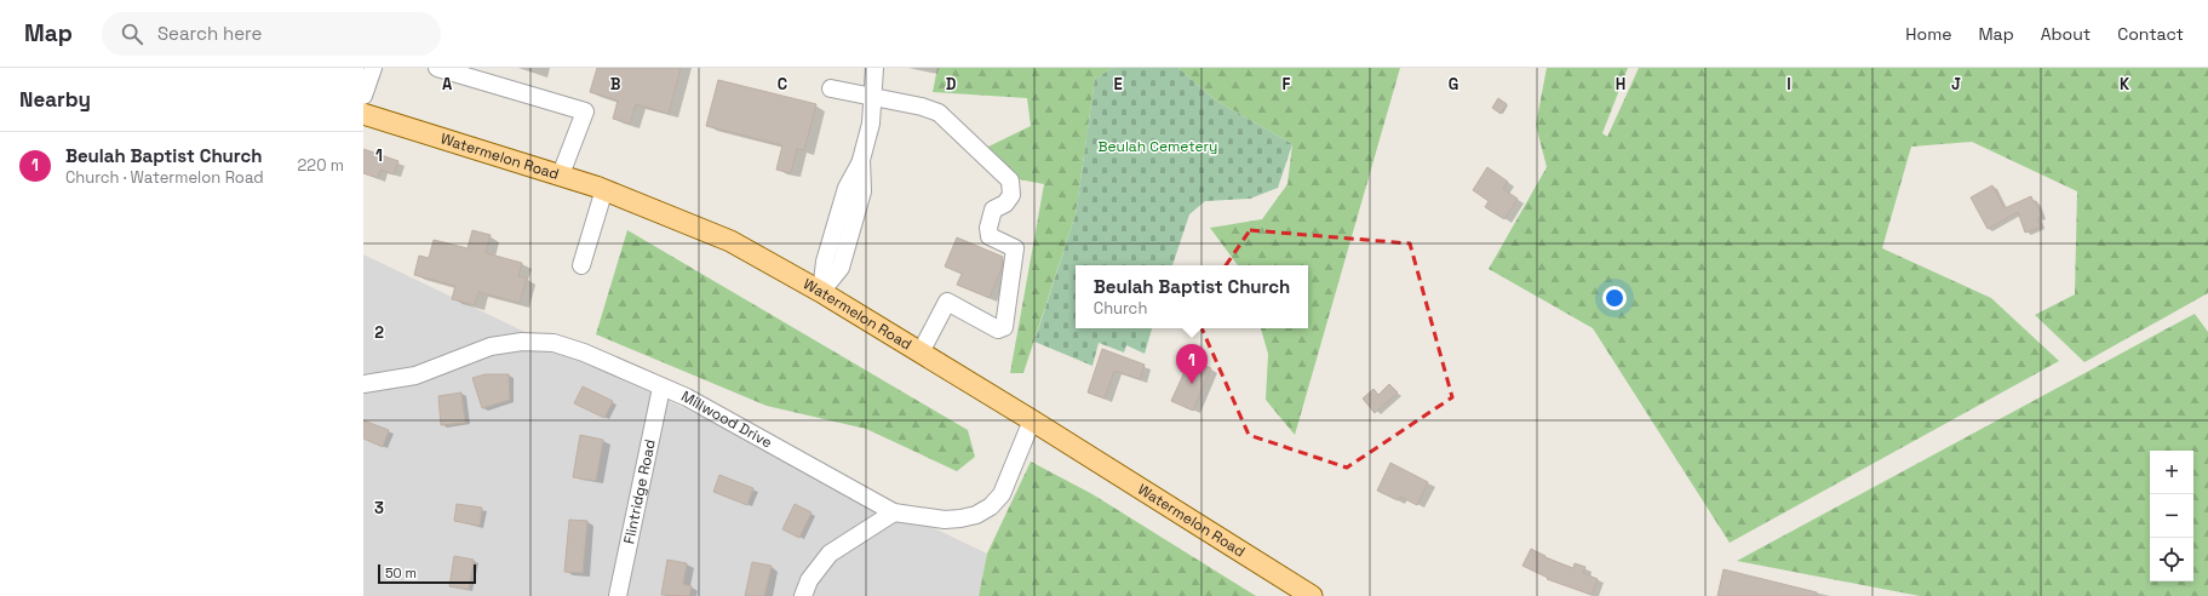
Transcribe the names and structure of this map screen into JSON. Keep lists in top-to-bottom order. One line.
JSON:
{"streets":{"main road":["Watermelon Road"],"street":["Millwood Drive","Flintridge Road"]},"crossings":[["Watermelon Road","Millwood Drive"],["Millwood Drive","Flintridge Road"]],"parks":["Beulah Cemetery"],"scale_bar":"50 m","page":{"header":"Map","search":"Search here","nav":["Home","Map","About","Contact"],"heading":"Nearby","list":[{"mark":"1","name":"Beulah Baptist Church","note":"Church · Watermelon Road","value":"220 m"}],"popup":["Beulah Baptist Church","Church"],"pins":"1","map_buttons":["+","−"],"scale":"50 m"},"grid":{"columns":["A","B","C","D","E","F","G","H","I","J","K"],"rows":["1","2","3"]}}
